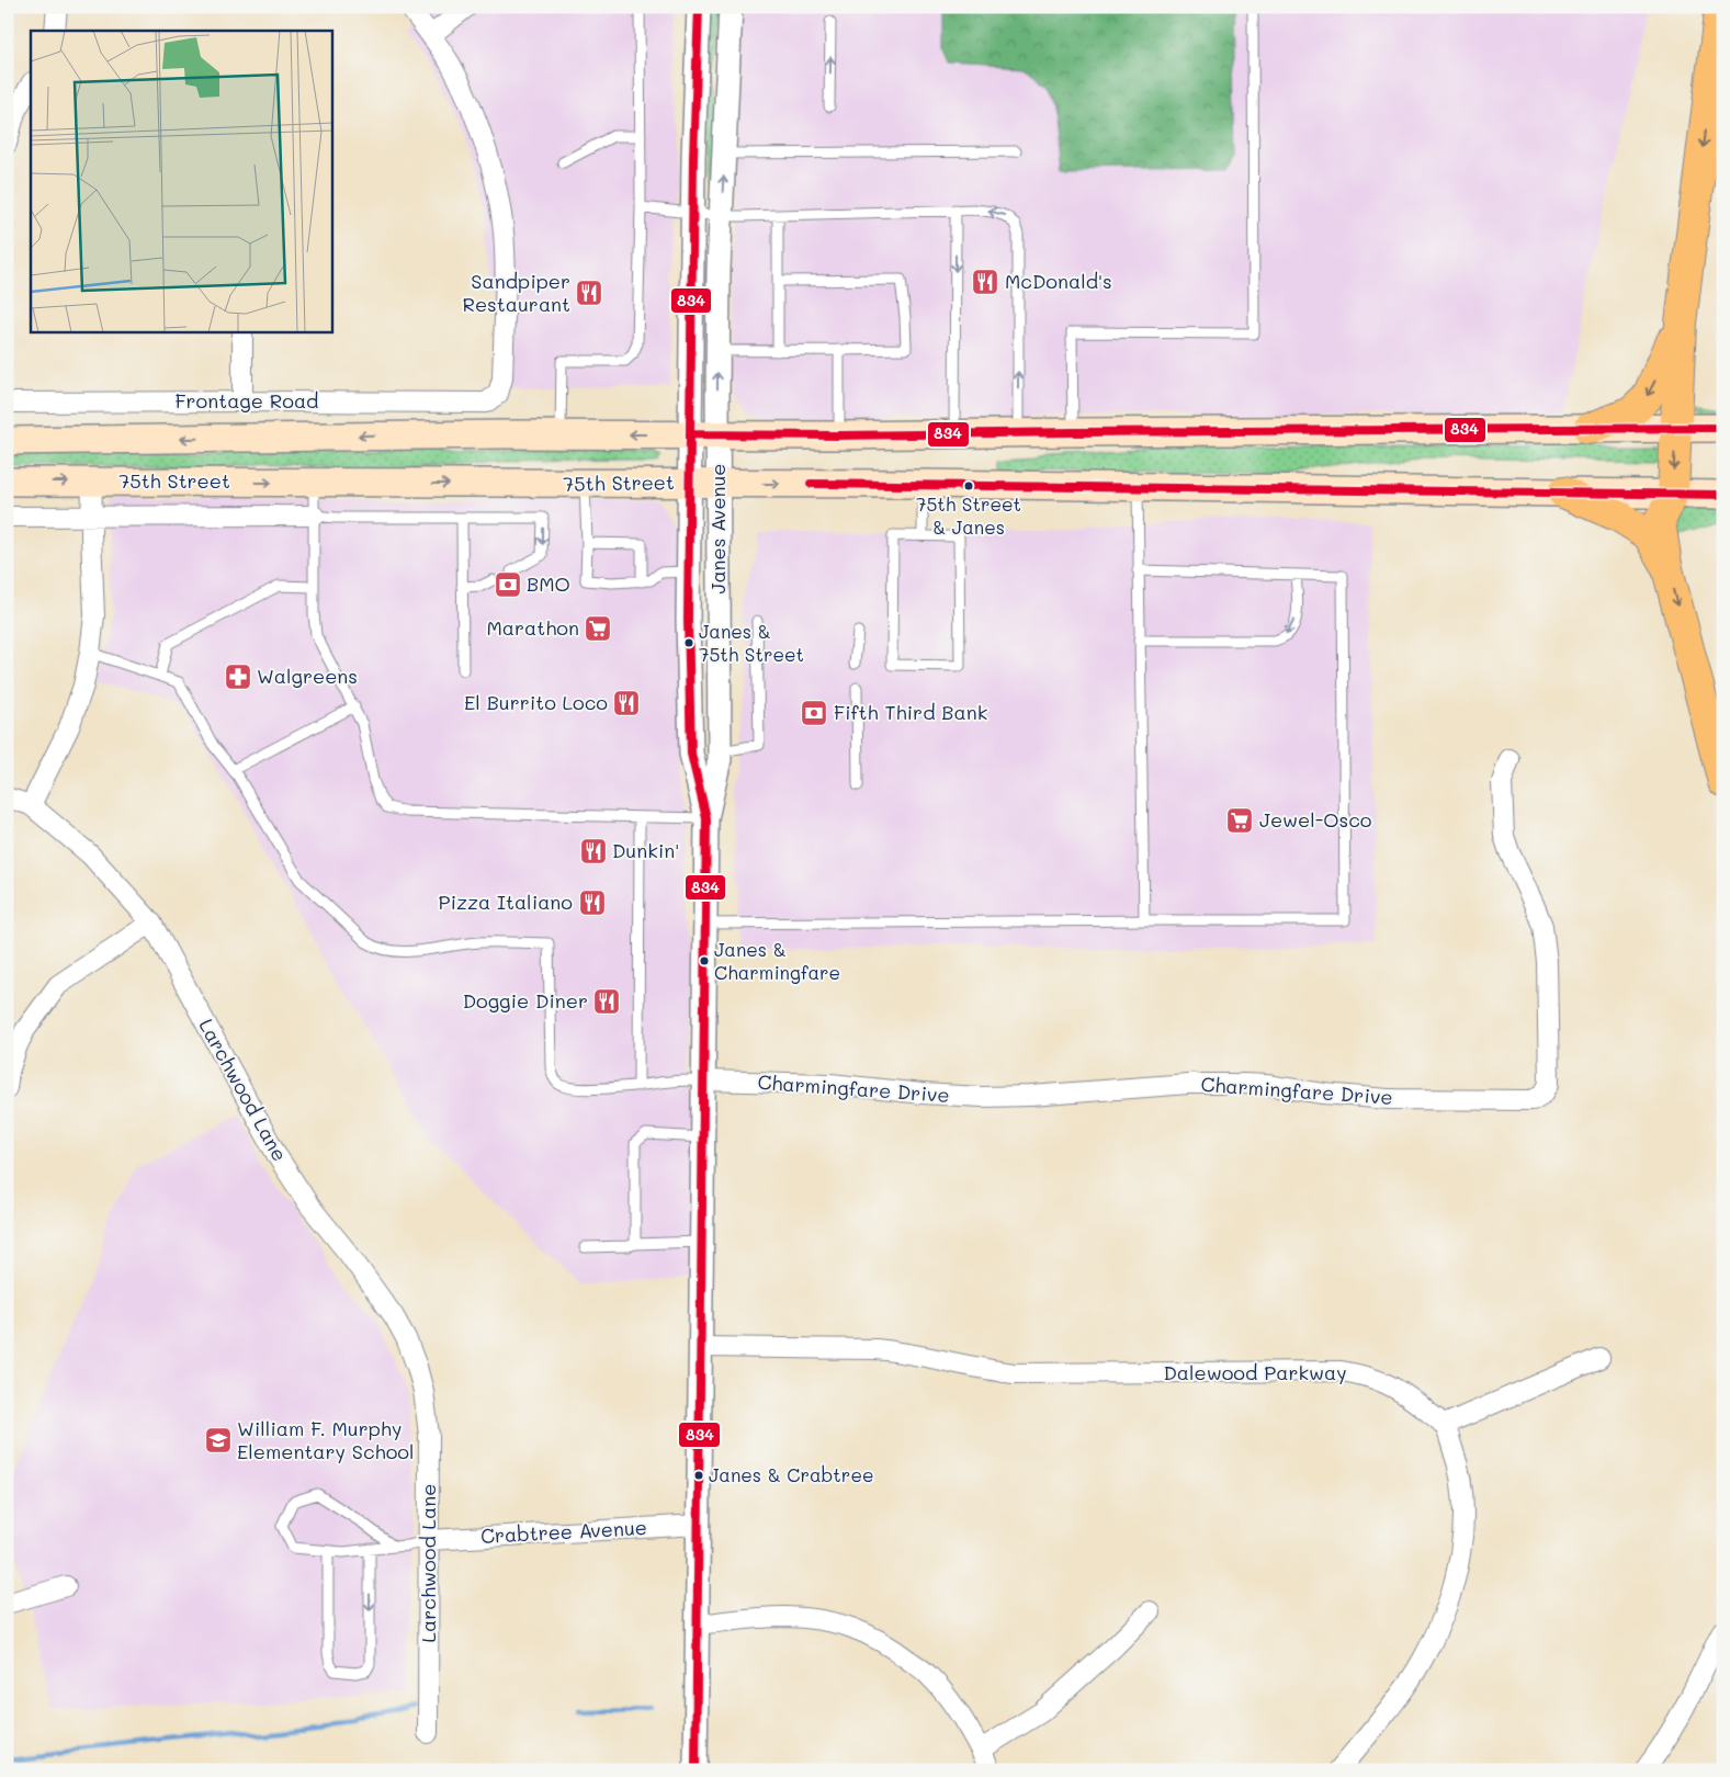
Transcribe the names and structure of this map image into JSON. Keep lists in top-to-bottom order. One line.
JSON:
{"streets":{"main road":["75th Street"],"street":["Frontage Road","Janes Avenue","Charmingfare Drive","Larchwood Lane","Dalewood Parkway","Crabtree Avenue"]},"crossings":[["75th Street","Janes Avenue"],["Janes Avenue","Charmingfare Drive"],["Janes Avenue","Dalewood Parkway"],["Janes Avenue","Crabtree Avenue"],["Larchwood Lane","Crabtree Avenue"]],"places":{"restaurant":["McDonald's","Sandpiper Restaurant","El Burrito Loco","Dunkin'","Pizza Italiano","Doggie Diner"],"other":["75th Street & Janes","Janes & 75th Street","Janes & Charmingfare","Janes & Crabtree"],"bank":["BMO","Fifth Third Bank"],"supermarket":["Marathon","Jewel-Osco"],"pharmacy":["Walgreens"],"school or university":["William F. Murphy Elementary School"]},"lines":["transit line 834"]}
